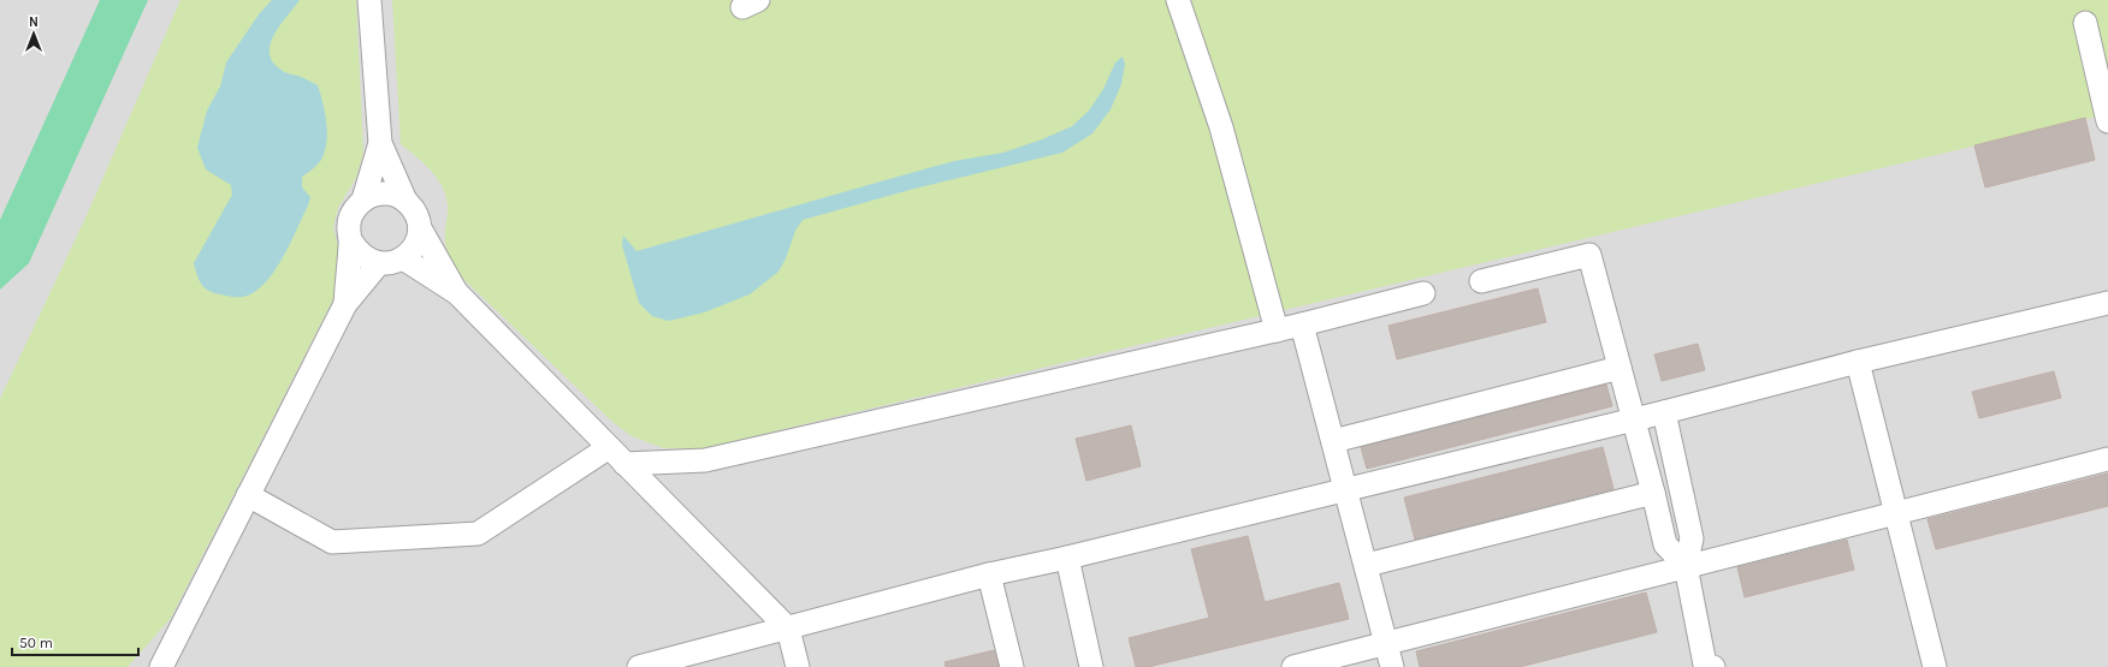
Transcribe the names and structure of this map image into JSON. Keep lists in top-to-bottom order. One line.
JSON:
{"scale_bar":"50 m","north":"top"}
